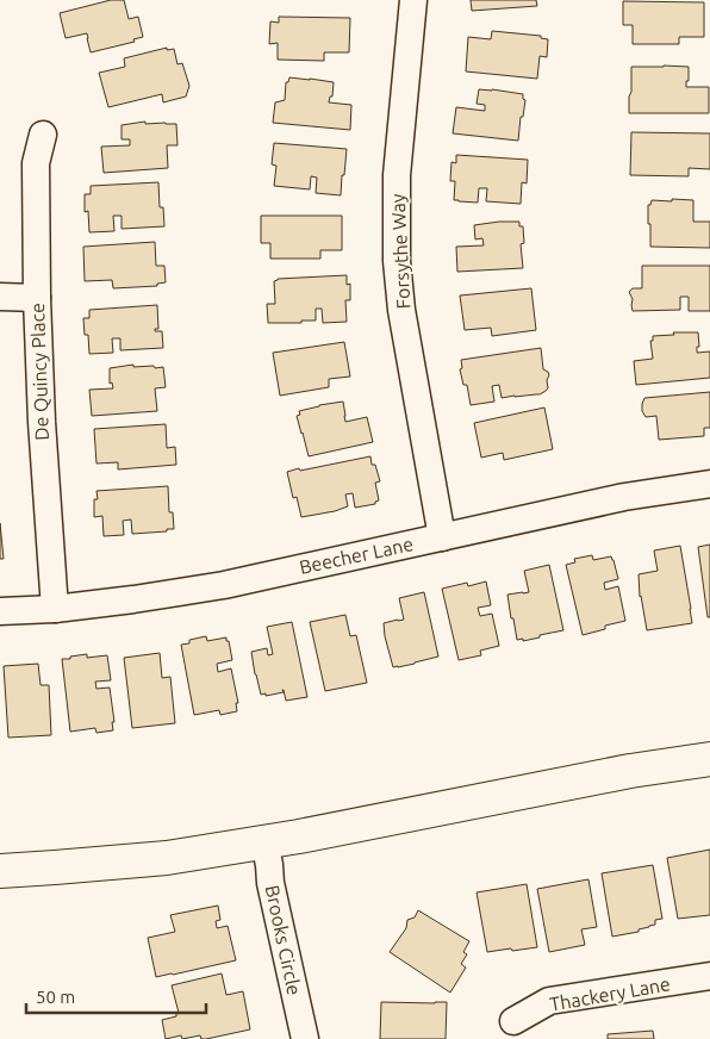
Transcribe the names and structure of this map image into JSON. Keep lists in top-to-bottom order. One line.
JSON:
{"streets":{"street":["Forsythe Way","De Quincy Place","Beecher Lane","Brooks Circle","Thackery Lane"]},"crossings":[["Forsythe Way","Beecher Lane"],["De Quincy Place","Beecher Lane"]],"scale_bar":"50 m"}
